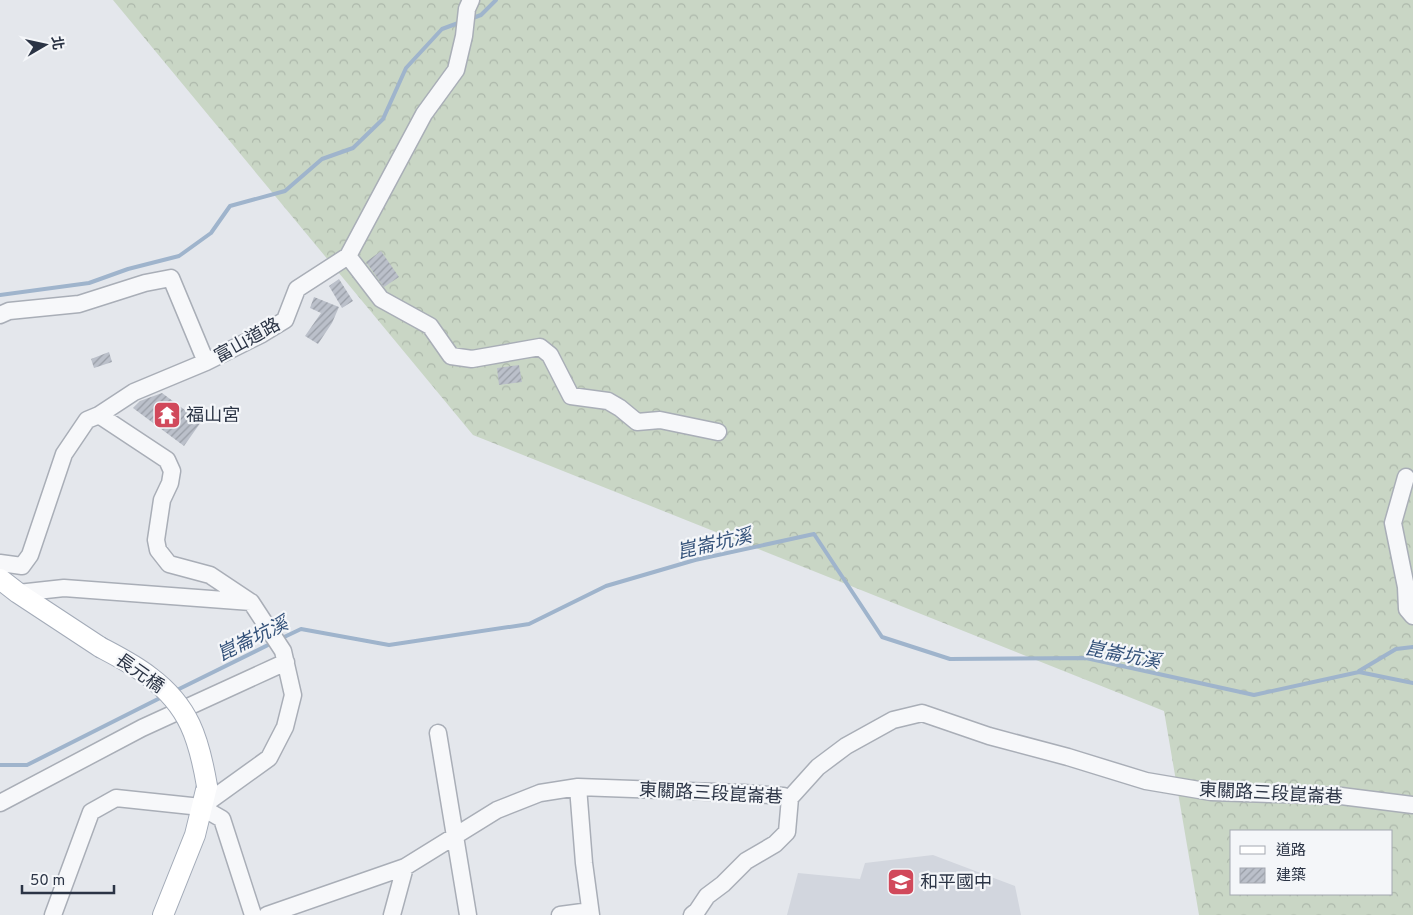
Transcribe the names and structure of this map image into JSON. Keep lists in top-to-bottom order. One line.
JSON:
{"streets":{"main road":["長元橋"],"street":["富山道路","東關路三段崑崙巷"]},"water":["崑崙坑溪"],"places":{"temple":["福山宮"],"school or university":["和平國中"]},"legend":["道路","建築"],"scale_bar":"50 m","north":"right"}
